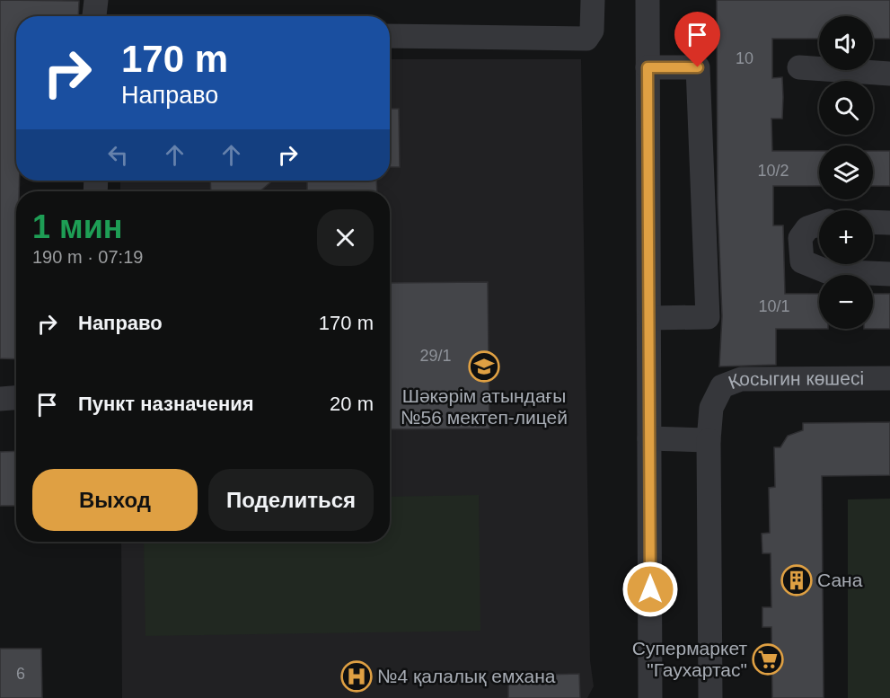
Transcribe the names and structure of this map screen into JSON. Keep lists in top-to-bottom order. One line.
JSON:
{"streets":{"street":["Косыгин көшесі"]},"places":{"school or university":["Шәкәрім атындағы №56 мектеп-лицей"],"building":["Сана"],"supermarket":["Супермаркет \"Гаухартас\""],"hospital":["№4 қалалық емхана"]},"house_numbers":["10","10/2","10/1","29/1","6"],"page":{"map_buttons":["+","−"],"turn":["170 m","Направо"],"heading":["1 мин","190 m · 07:19"],"list":[{"name":"Направо","value":"170 m"},{"name":"Пункт назначения","value":"20 m"}],"buttons":["Выход","Поделиться"]}}
